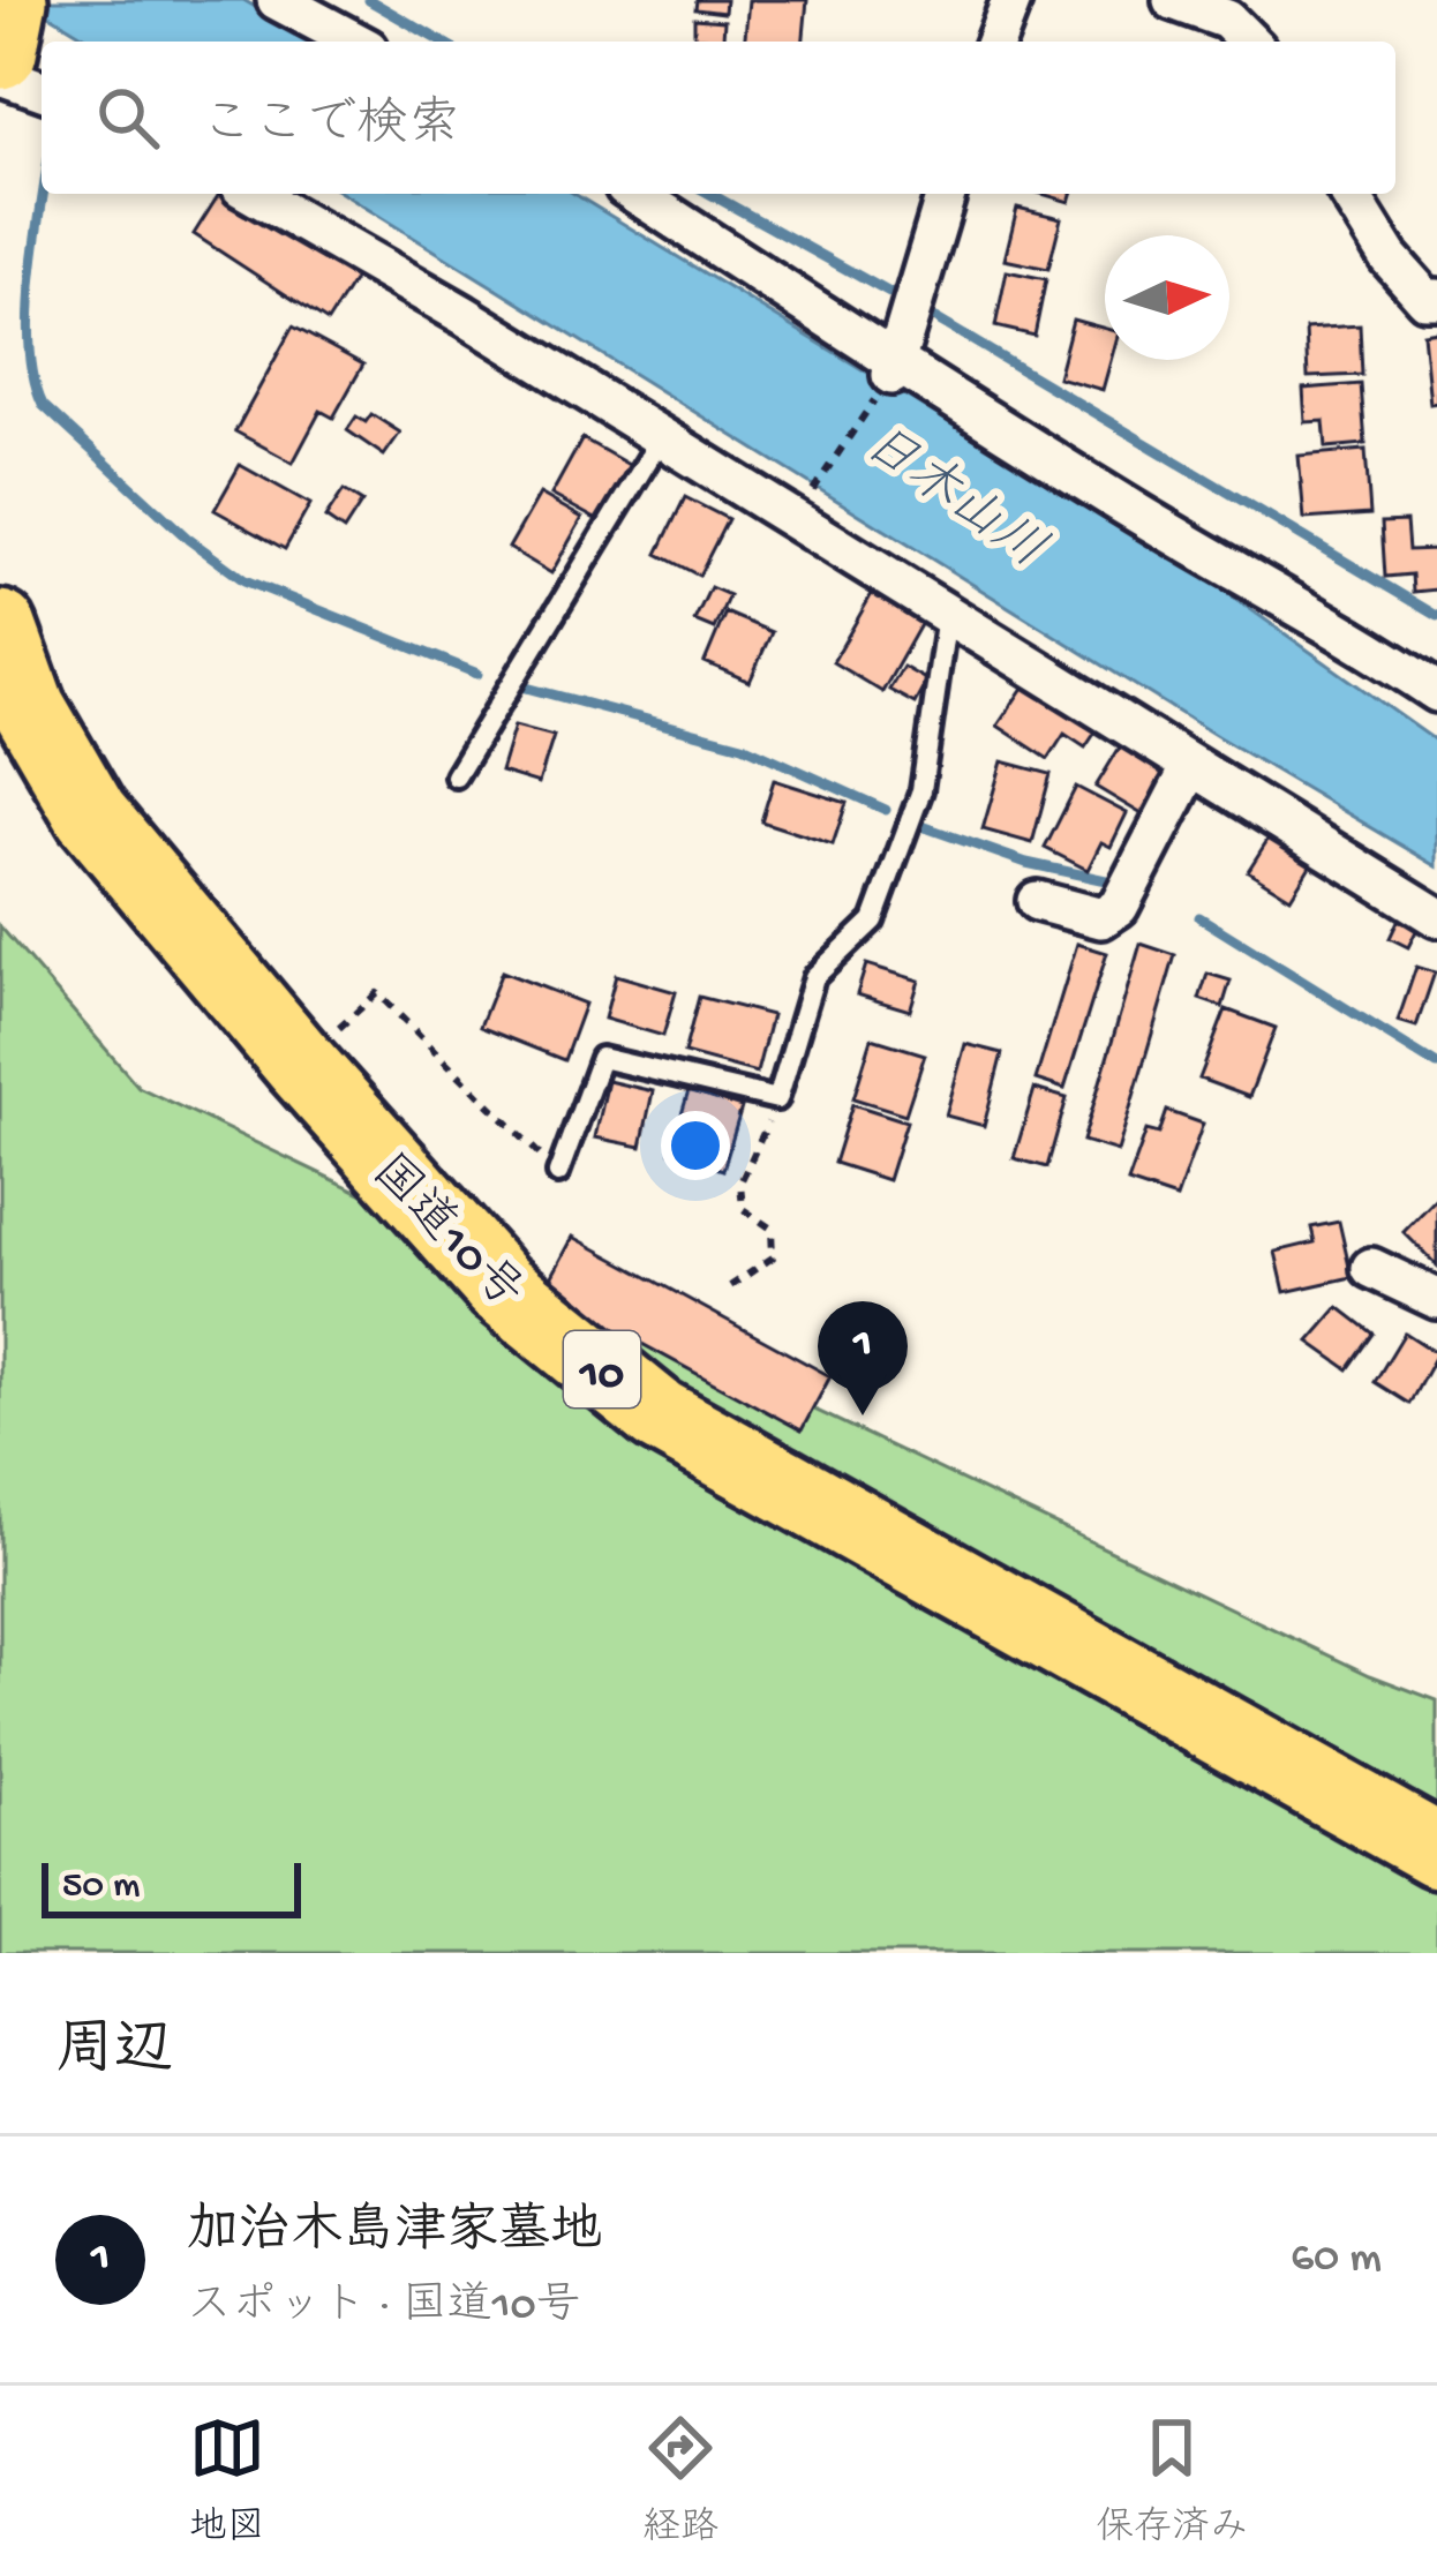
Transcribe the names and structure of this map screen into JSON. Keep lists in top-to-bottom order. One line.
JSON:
{"streets":{"highway":["国道10号","10"]},"water":["日木山川"],"scale_bar":"50 m","north":"right","page":{"search":"ここで検索","pins":"1","scale":"50 m","heading":"周辺","list":[{"mark":"1","name":"加治木島津家墓地","note":"スポット · 国道10号","value":"60 m"}],"nav":["地図","経路","保存済み"]}}
